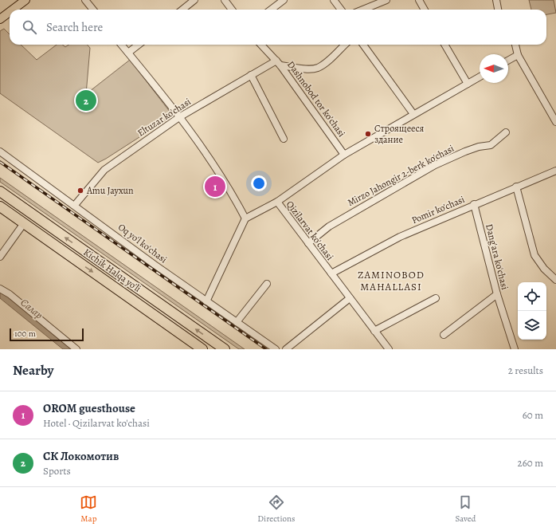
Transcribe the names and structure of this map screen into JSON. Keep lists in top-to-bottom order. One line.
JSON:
{"streets":{"highway":["Kichik Halqa yo'li"],"street":["Dashnobod tor ko'chasi","Eltuzar ko'chasi","Mirzo Jahongir 2-berk ko'chasi","Pomir ko'chasi","Qizilarvat ko'chasi","Oq yo'l ko'chasi","Dang'ara ko'chasi"]},"crossings":[["Dashnobod tor ko'chasi","Eltuzar ko'chasi"],["Eltuzar ko'chasi","Oq yo'l ko'chasi"],["Mirzo Jahongir 2-berk ko'chasi","Qizilarvat ko'chasi"],["Pomir ko'chasi","Qizilarvat ko'chasi"],["Pomir ko'chasi","Dang'ara ko'chasi"]],"districts":["ZAMINOBOD MAHALLASI"],"water":["Салар"],"places":["Строящееся здание","Amu Jayxun"],"scale_bar":"100 m","north":"left","page":{"search":"Search here","pins":["2","1"],"scale":"100 m","heading":["Nearby","2 results"],"list":[{"mark":"1","name":"OROM guesthouse","note":"Hotel · Qizilarvat ko'chasi","value":"60 m"},{"mark":"2","name":"СК Локомотив","note":"Sports","value":"260 m"}],"nav":["Map","Directions","Saved"]}}
